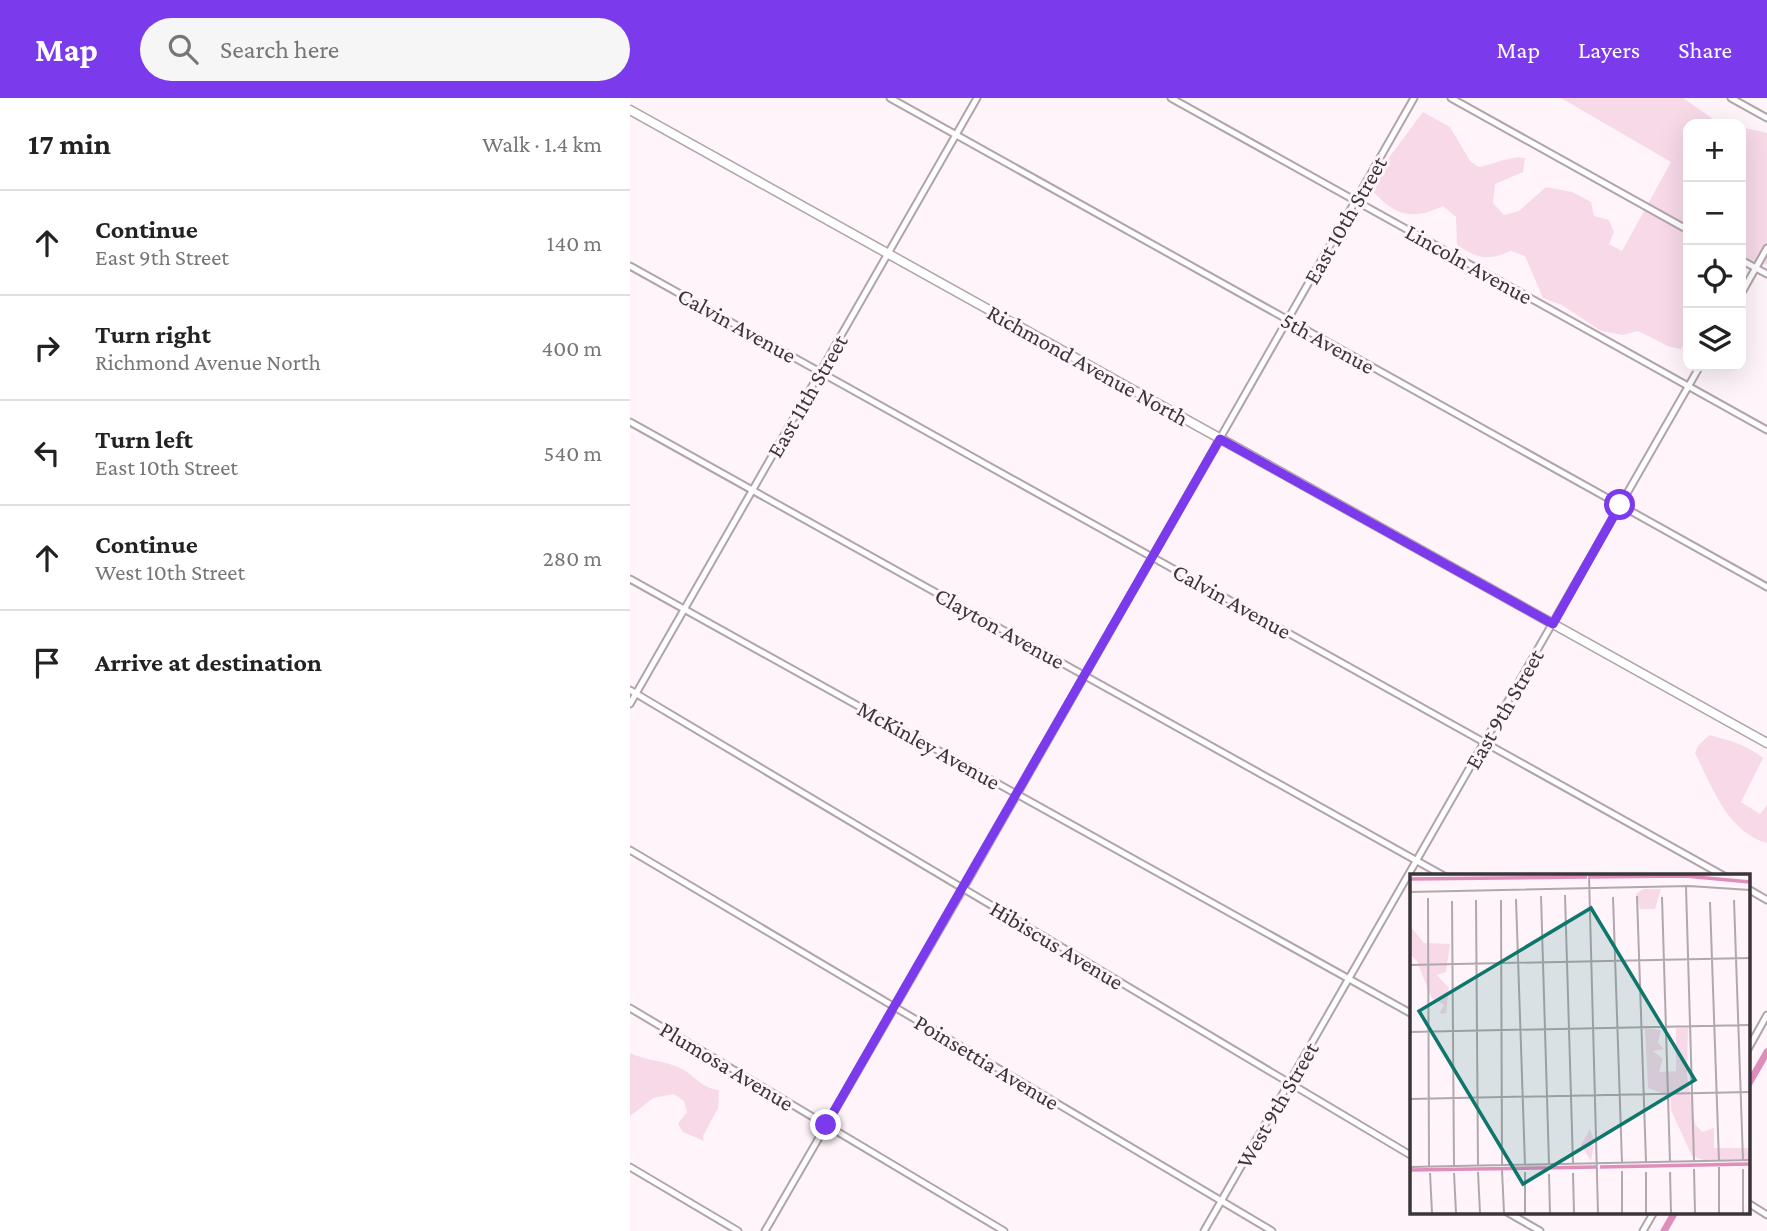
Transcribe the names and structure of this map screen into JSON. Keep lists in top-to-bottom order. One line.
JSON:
{"streets":{"street":["East 10th Street","Lincoln Avenue","Calvin Avenue","5th Avenue","Richmond Avenue North","East 11th Street","Clayton Avenue","East 9th Street","McKinley Avenue","Hibiscus Avenue","Poinsettia Avenue","Plumosa Avenue","West 9th Street"]},"crossings":[["East 10th Street","Lincoln Avenue"],["East 10th Street","Calvin Avenue"],["East 10th Street","5th Avenue"],["East 10th Street","Richmond Avenue North"],["East 10th Street","Clayton Avenue"],["East 10th Street","McKinley Avenue"],["East 10th Street","Hibiscus Avenue"],["East 10th Street","Poinsettia Avenue"],["East 10th Street","Plumosa Avenue"],["Lincoln Avenue","East 9th Street"],["Calvin Avenue","East 11th Street"],["Calvin Avenue","East 9th Street"],["5th Avenue","East 11th Street"],["5th Avenue","East 9th Street"],["Richmond Avenue North","East 11th Street"],["Richmond Avenue North","East 9th Street"],["East 11th Street","Clayton Avenue"],["East 11th Street","McKinley Avenue"],["East 11th Street","Hibiscus Avenue"],["Clayton Avenue","East 9th Street"],["East 9th Street","McKinley Avenue"],["East 9th Street","West 9th Street"],["McKinley Avenue","West 9th Street"],["Hibiscus Avenue","West 9th Street"],["Poinsettia Avenue","West 9th Street"]],"page":{"header":"Map","search":"Search here","nav":["Map","Layers","Share"],"heading":["17 min","Walk · 1.4 km"],"map_buttons":["+","−"],"list":[["Continue","East 9th Street","140 m"],["Turn right","Richmond Avenue North","400 m"],["Turn left","East 10th Street","540 m"],["Continue","West 10th Street","280 m"],"Arrive at destination"]}}
